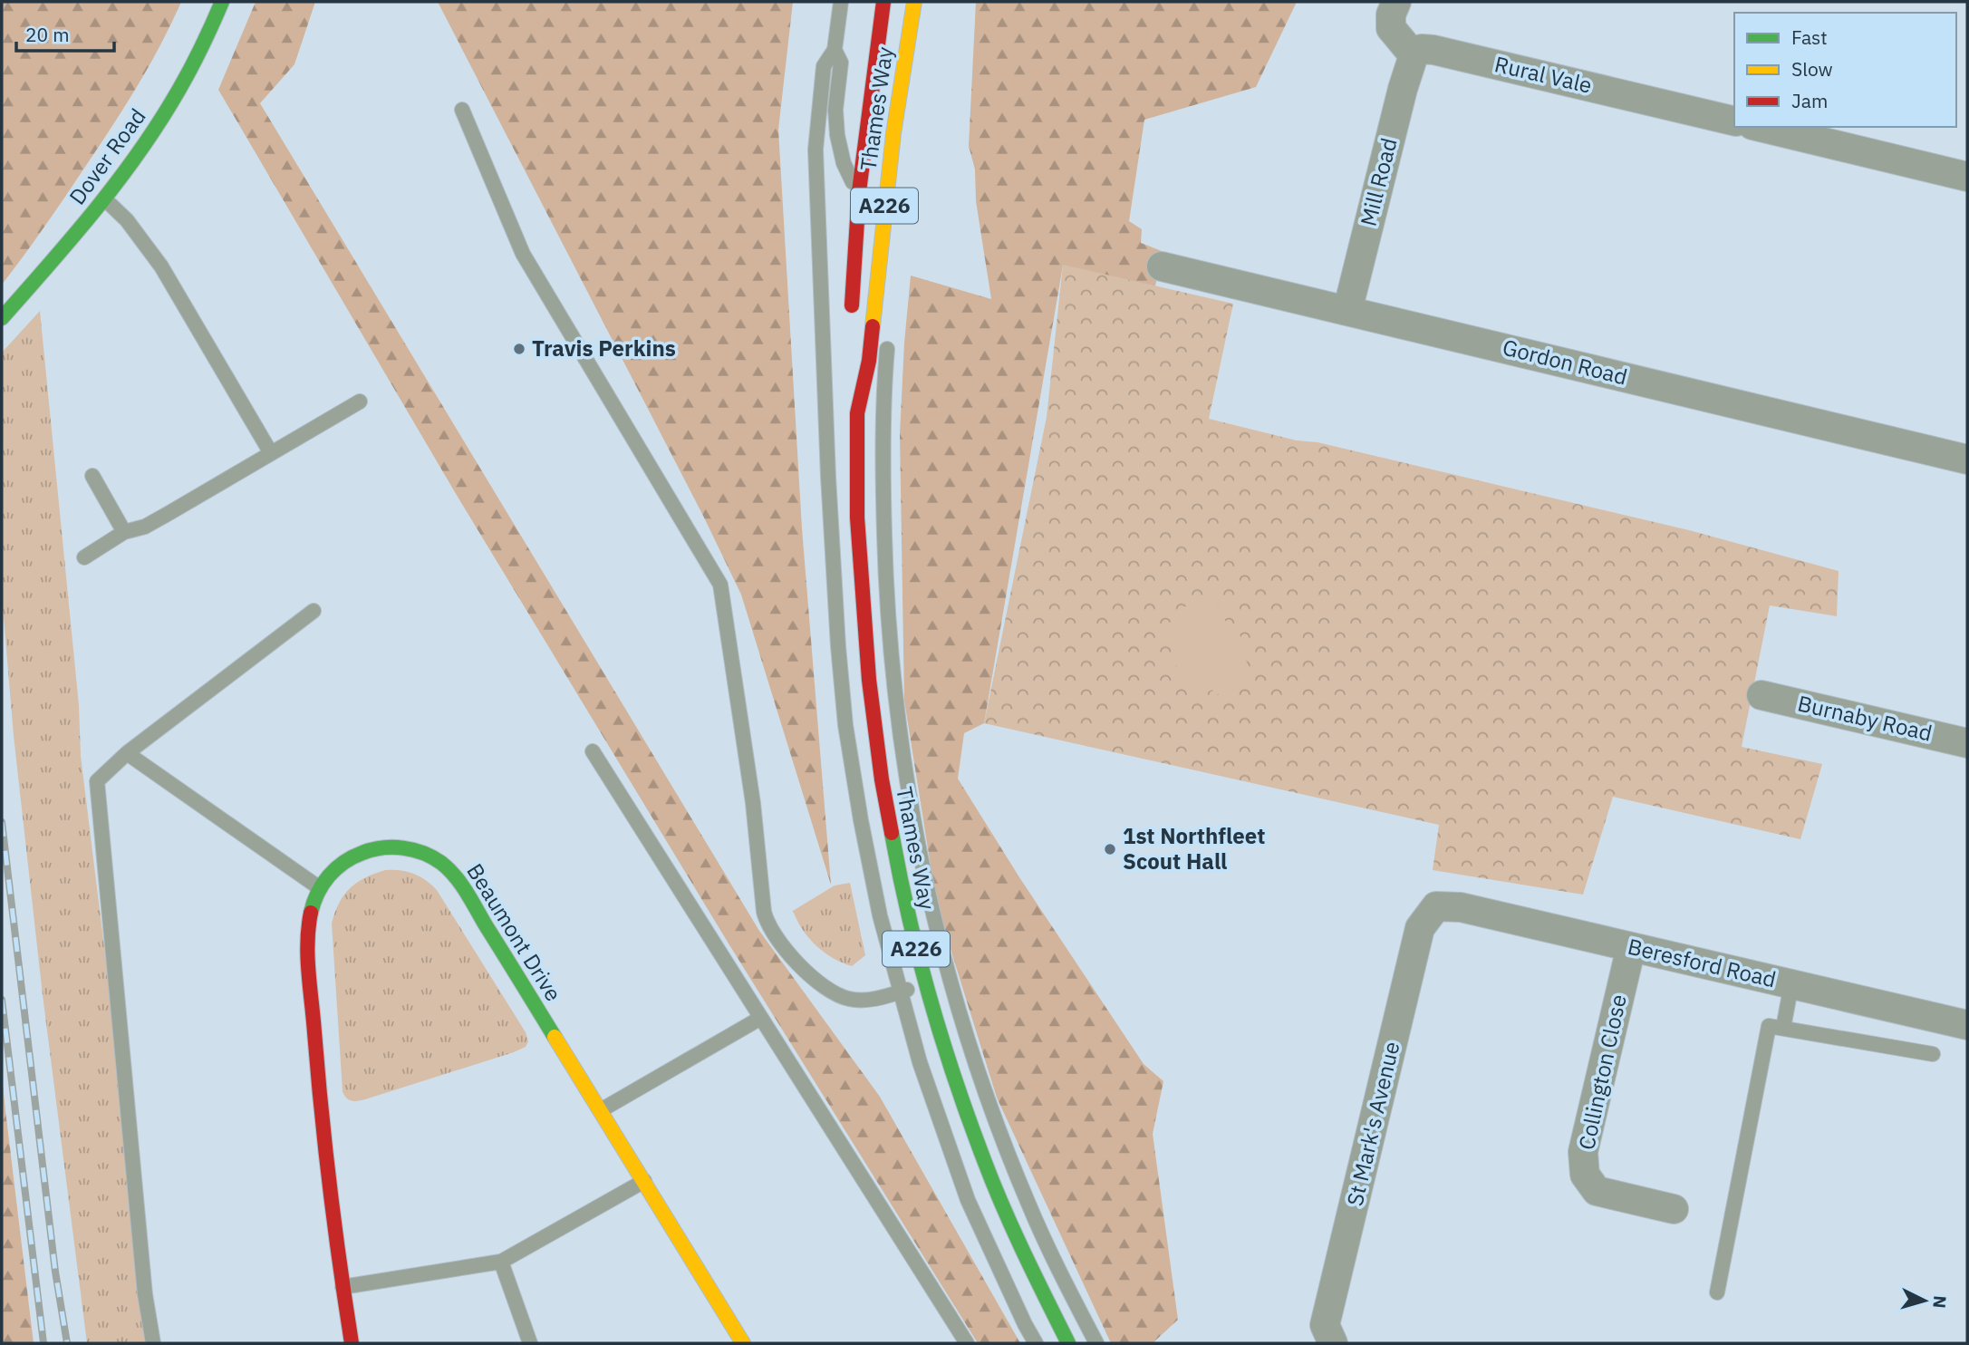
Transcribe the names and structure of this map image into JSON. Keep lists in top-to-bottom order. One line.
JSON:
{"streets":{"main road":["Thames Way","Dover Road","A226","Beaumont Drive"],"street":["Rural Vale","Mill Road","Gordon Road","Burnaby Road","Beresford Road","Collington Close","St Mark's Avenue"]},"crossings":[["Rural Vale","Mill Road"],["Mill Road","Gordon Road"],["Beresford Road","Collington Close"],["Beresford Road","St Mark's Avenue"]],"places":["Travis Perkins","1st Northfleet Scout Hall"],"legend":["Fast","Slow","Jam"],"scale_bar":"20 m","north":"right"}
